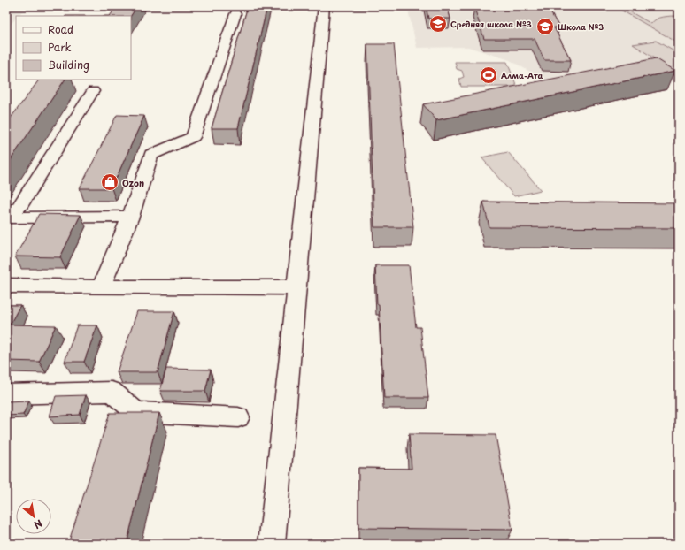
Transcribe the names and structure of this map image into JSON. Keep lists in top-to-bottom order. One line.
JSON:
{"places":{"school or university":["Средняя школа №3","Школа №3"],"sports":["Алма-Ата"],"shop":["Ozon"]},"legend":["Road","Park","Building"],"north":"bottom right"}
